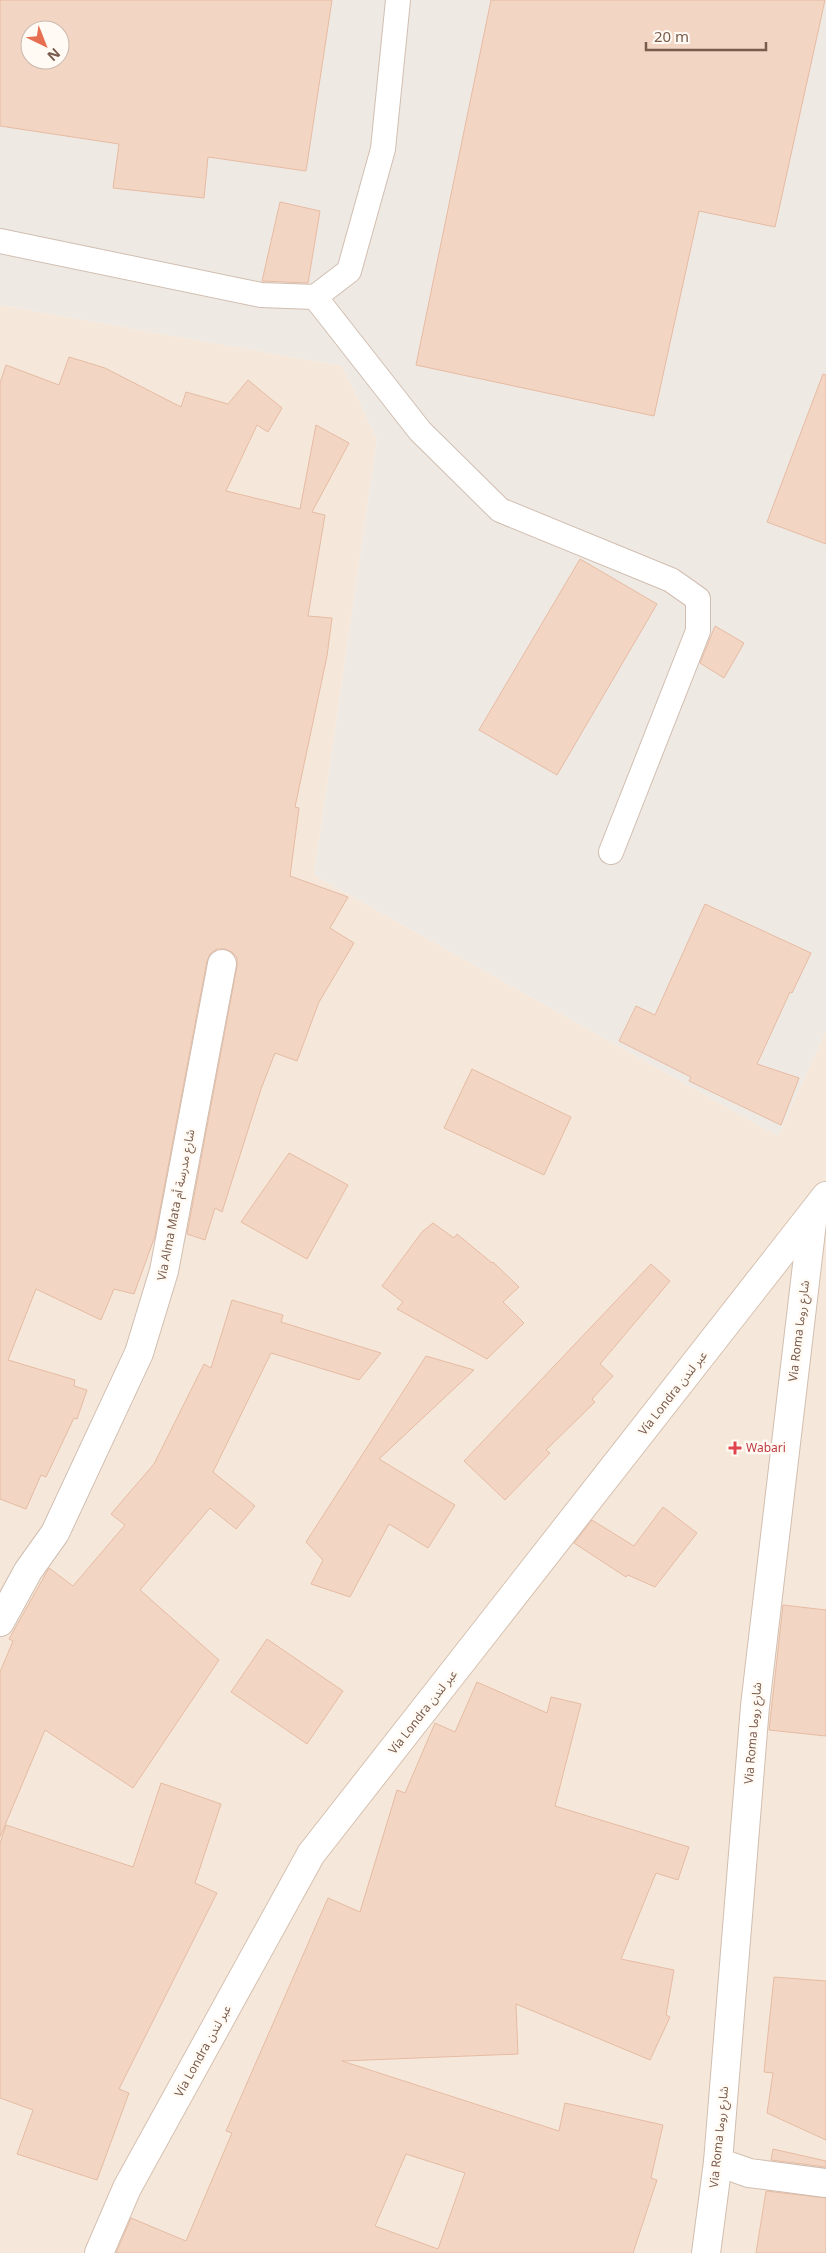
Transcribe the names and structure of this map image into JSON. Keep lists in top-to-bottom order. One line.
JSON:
{"streets":{"street":["Via Alma Mata شارع مدرسة أم","Via Roma شارع روما","Vía Londra عبر لندن"]},"crossings":[["Via Roma شارع روما","Vía Londra عبر لندن"]],"places":{"health":["Wabari"]},"scale_bar":"20 m","north":"bottom right"}
